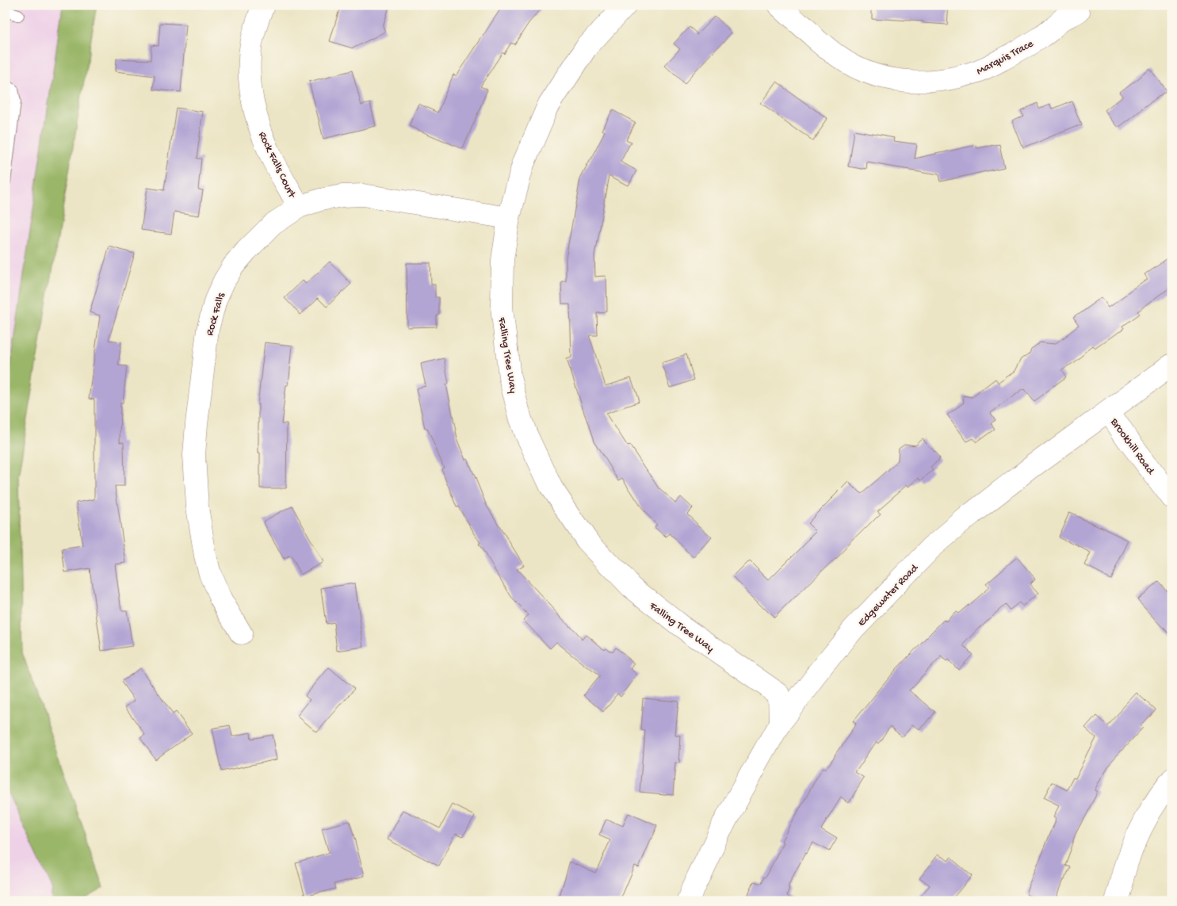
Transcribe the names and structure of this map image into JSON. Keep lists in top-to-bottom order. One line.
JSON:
{"streets":{"street":["Marquis Trace","Rock Falls Court","Rock Falls","Falling Tree Way","Brookhill Road","Edgewater Road"]},"crossings":[["Rock Falls Court","Rock Falls"],["Rock Falls","Falling Tree Way"],["Falling Tree Way","Edgewater Road"],["Brookhill Road","Edgewater Road"]]}
